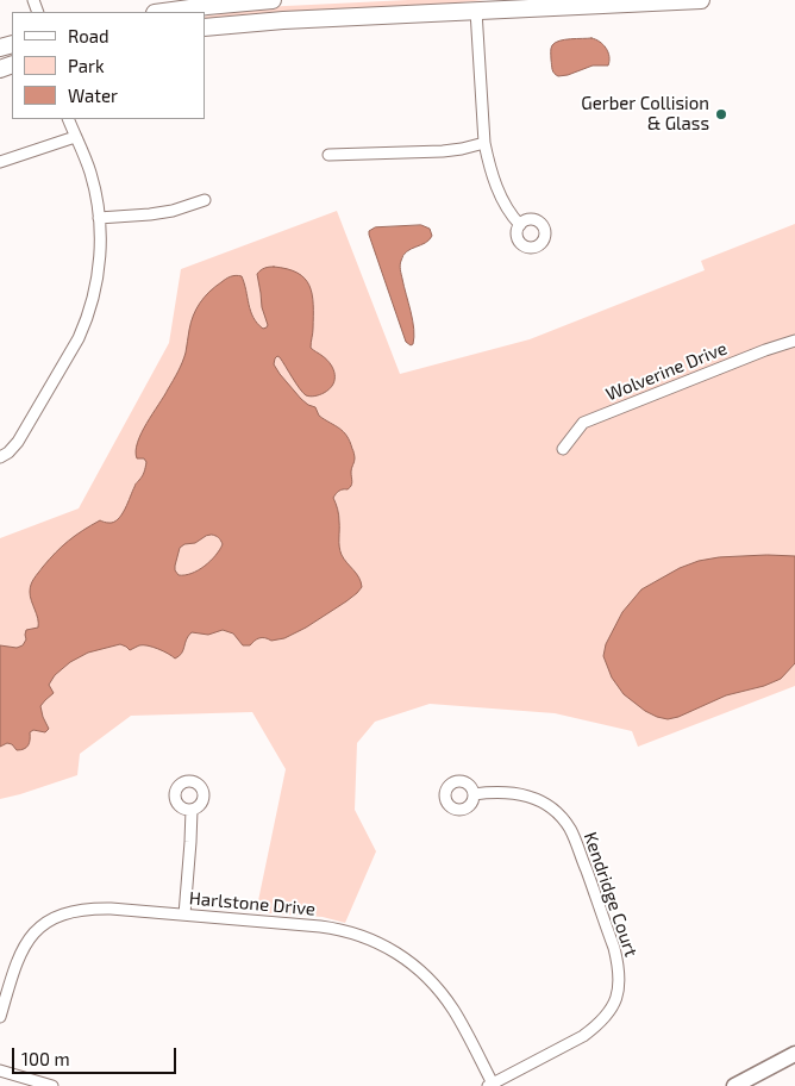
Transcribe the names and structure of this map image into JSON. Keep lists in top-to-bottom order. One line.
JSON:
{"streets":{"street":["Wolverine Drive","Kendridge Court","Harlstone Drive"]},"crossings":[["Kendridge Court","Harlstone Drive"]],"places":["Gerber Collision & Glass"],"legend":["Road","Park","Water"],"scale_bar":"100 m"}
